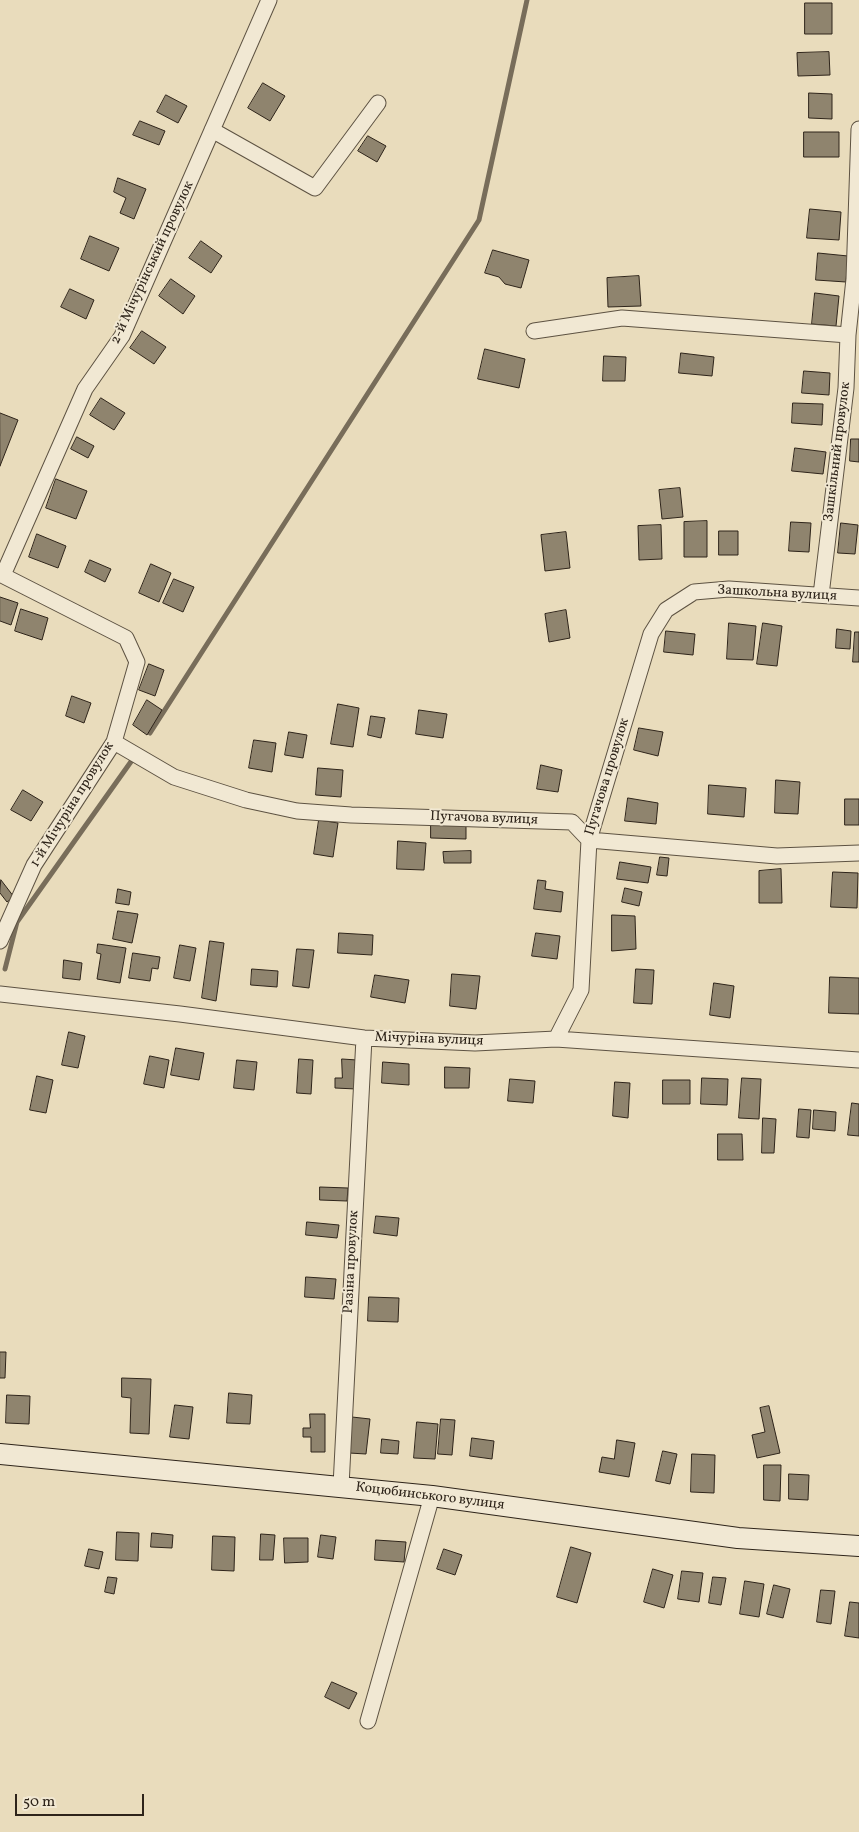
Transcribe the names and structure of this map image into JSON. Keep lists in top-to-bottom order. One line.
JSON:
{"streets":{"street":["2-й Мічурінський провулок","Зашкільний провулок","Зашкольна вулиця","Пугачова провулок","1-й Мічуріна провулок","Пугачова вулиця","Мічуріна вулиця","Разіна провулок","Коцюбинського вулиця"]},"crossings":[["2-й Мічурінський провулок","1-й Мічуріна провулок"],["Зашкільний провулок","Зашкольна вулиця"],["Зашкольна вулиця","Пугачова провулок"],["Пугачова провулок","Пугачова вулиця"],["Пугачова провулок","Мічуріна вулиця"],["1-й Мічуріна провулок","Пугачова вулиця"],["Мічуріна вулиця","Разіна провулок"],["Разіна провулок","Коцюбинського вулиця"]],"scale_bar":"50 m"}
